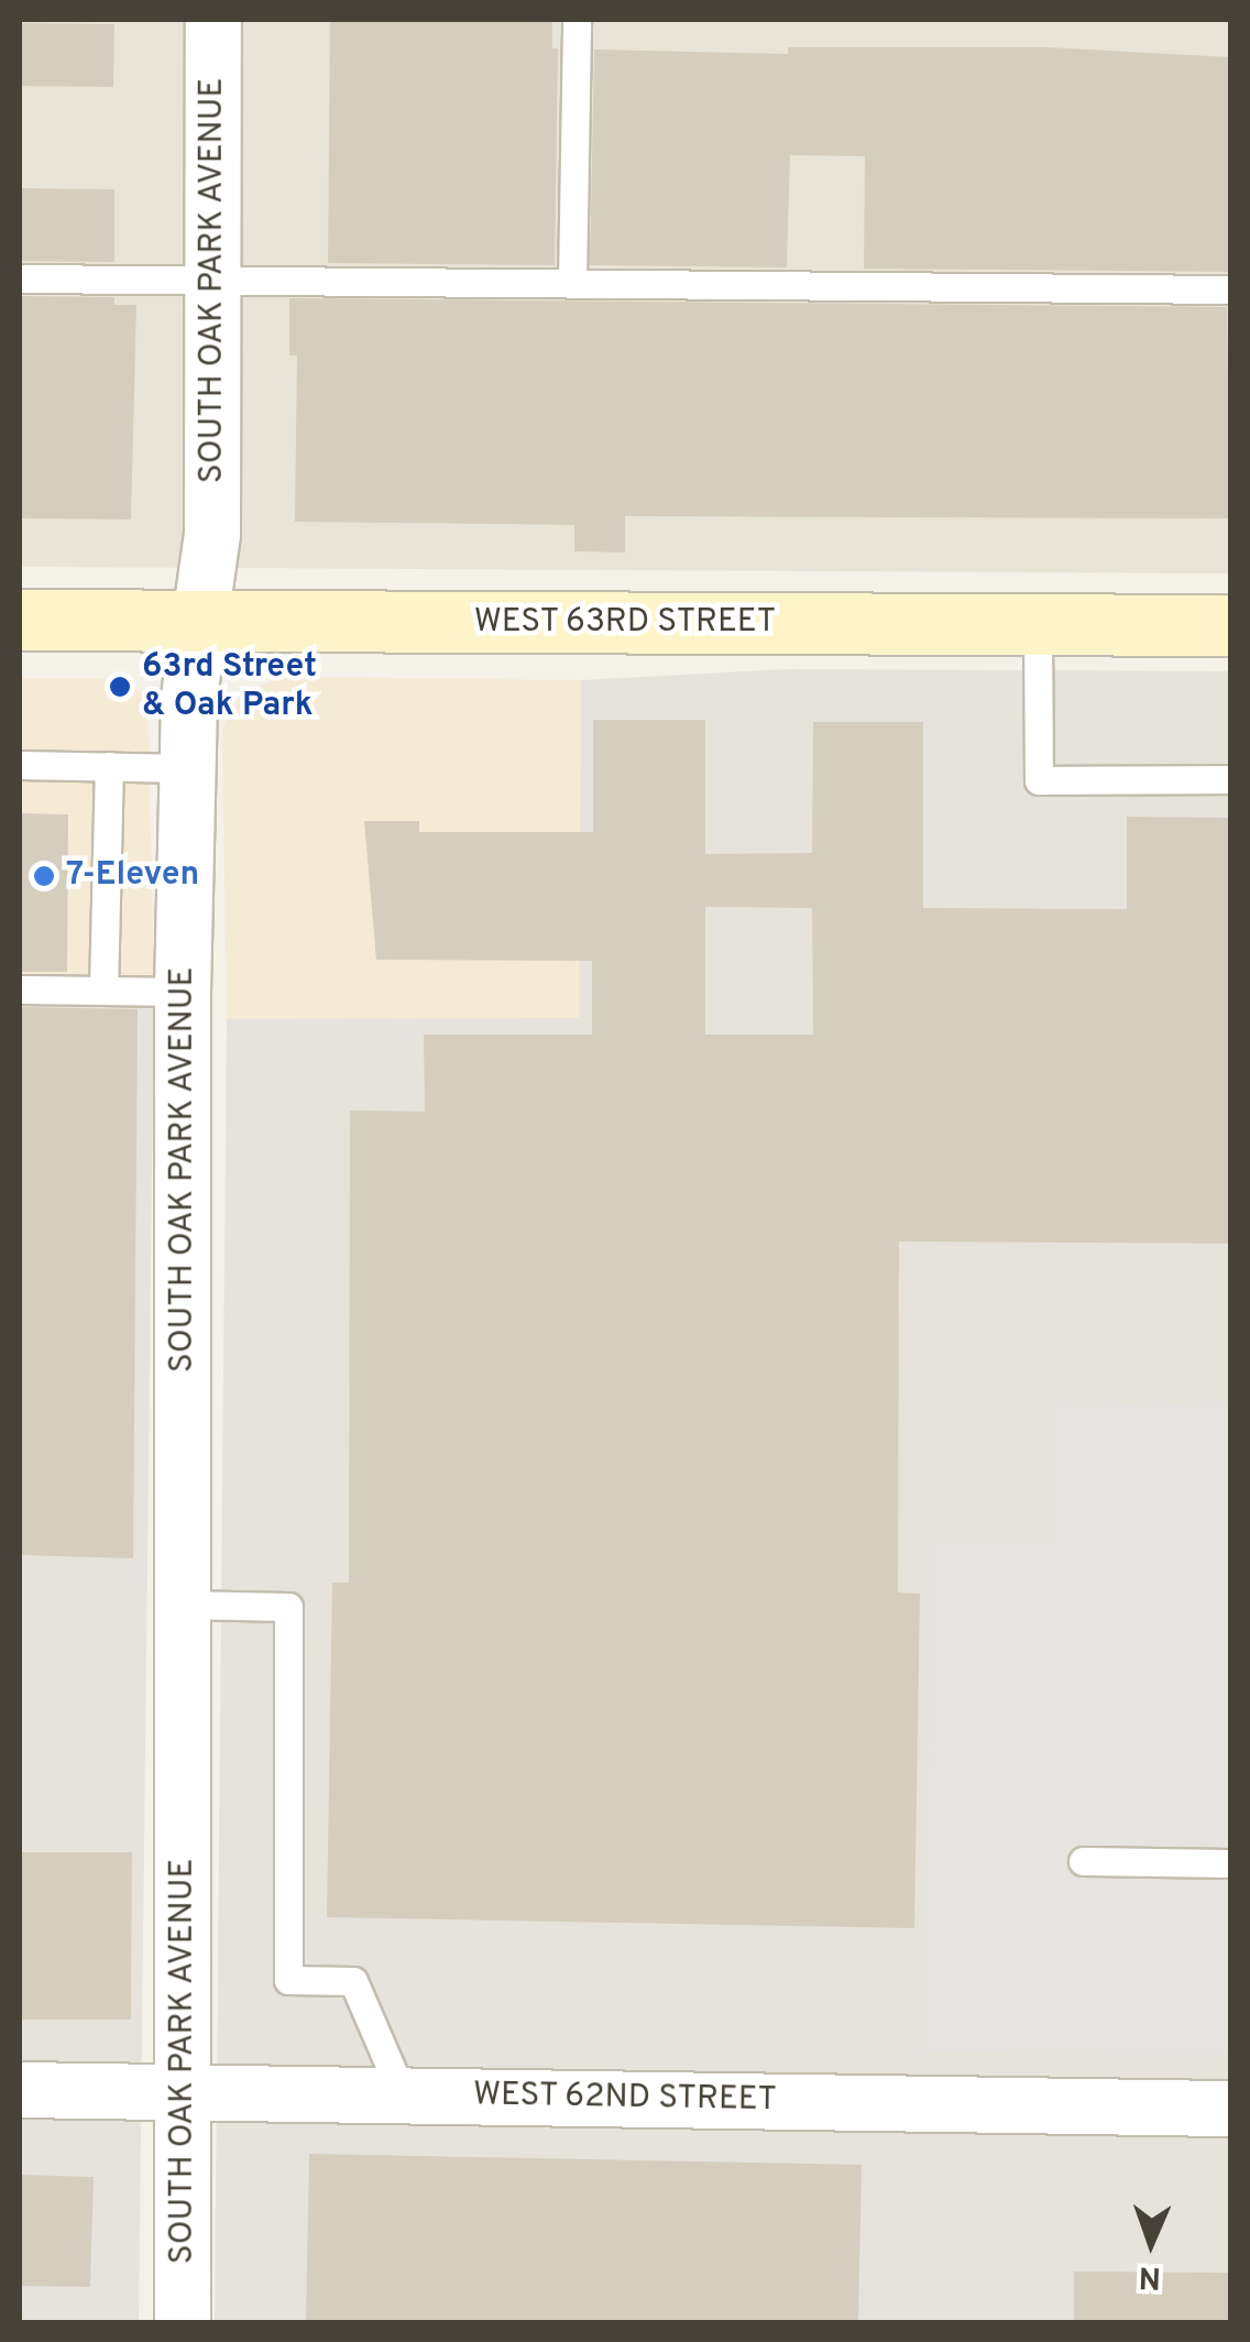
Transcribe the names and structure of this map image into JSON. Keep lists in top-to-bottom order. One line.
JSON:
{"streets":{"main road":["WEST 63RD STREET"],"street":["SOUTH OAK PARK AVENUE","WEST 62ND STREET"]},"crossings":[["SOUTH OAK PARK AVENUE","WEST 63RD STREET"],["SOUTH OAK PARK AVENUE","WEST 62ND STREET"]],"places":["63rd Street & Oak Park","7-Eleven"],"north":"bottom"}
